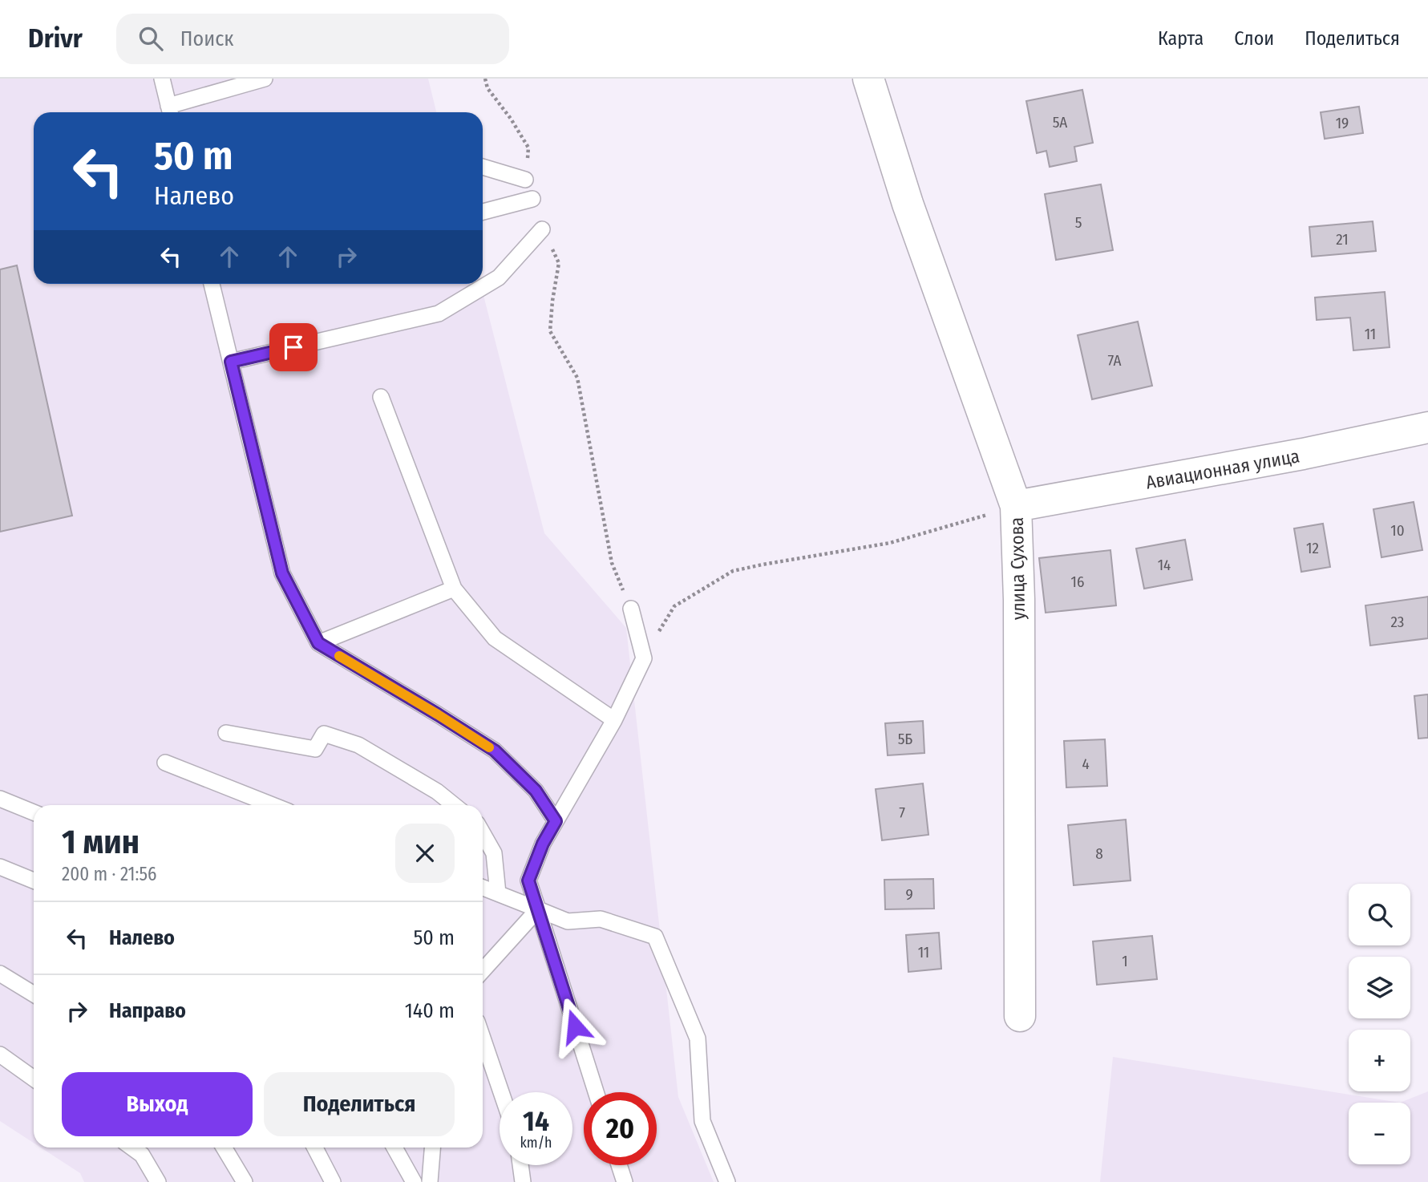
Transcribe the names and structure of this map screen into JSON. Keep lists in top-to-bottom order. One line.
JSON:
{"streets":{"street":["Авиационная улица","улица Сухова"]},"crossings":[["Авиационная улица","улица Сухова"]],"house_numbers":["5А","19","5","21","11","7А","10","12","14","16","23","5Б","4","7","8","9","11","1"],"page":{"header":"Drivr","search":"Поиск","nav":["Карта","Слои","Поделиться"],"turn":["50 m","Налево"],"heading":["1 мин","200 m · 21:56"],"map_buttons":["+","−"],"list":[{"name":"Налево","value":"50 m"},{"name":"Направо","value":"140 m"}],"buttons":["Выход","Поделиться"],"speed":"14 km/h","limit":"20"}}
